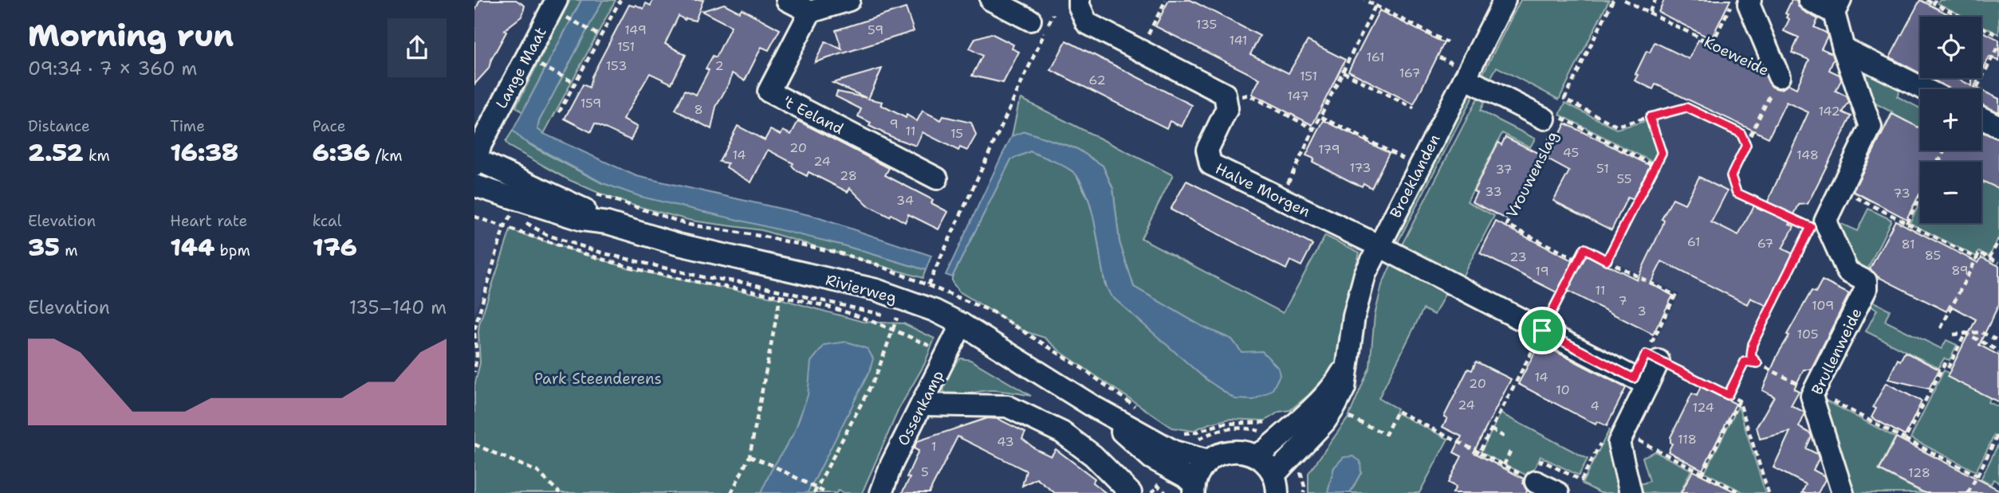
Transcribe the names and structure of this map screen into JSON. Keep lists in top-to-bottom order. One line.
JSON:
{"streets":{"street":["Koeweide","Lange Maat","'t Eeland","Vrouwenslag","Broeklanden","Halve Morgen","Rivierweg","Brullenweide","Ossenkamp"]},"crossings":[["Lange Maat","Rivierweg"],["Vrouwenslag","Broeklanden"],["Broeklanden","Halve Morgen"],["Rivierweg","Ossenkamp"]],"parks":["Park Steenderens"],"house_numbers":["135","149","59","141","151","161","153","2","167","151","62","147","159","8","142","9","11","15","20","179","45","14","148","24","173","51","37","28","55","33","73","34","61","67","81","85","23","89","19","11","7","109","3","105","14","20","10","24","4","124","118","43","1","5","128"],"page":{"heading":["Morning run","09:34 · 7 × 360 m"],"map_buttons":["+","−"],"stats":[["Distance","2.52 km"],["Time","16:38"],["Pace","6:36 /km"],["Elevation","35 m"],["Heart rate","144 bpm"],["kcal","176"]],"chart":["Elevation","135–140 m"]}}
